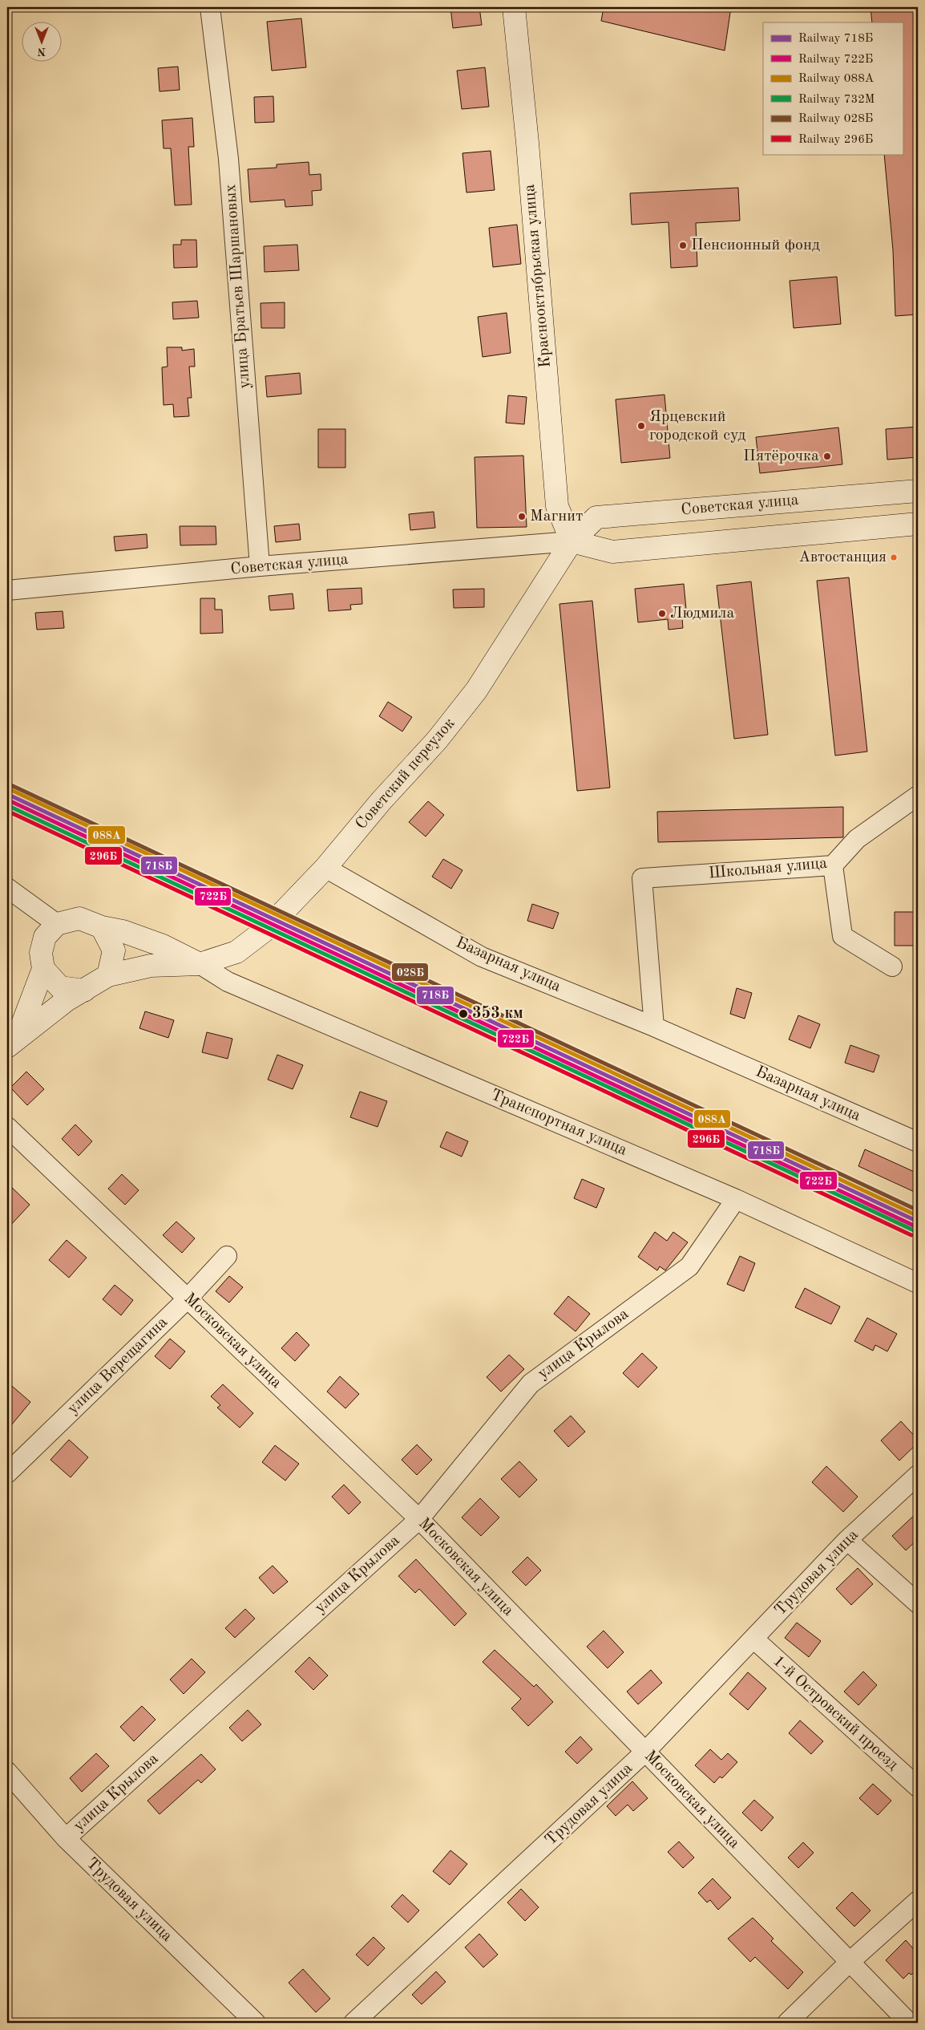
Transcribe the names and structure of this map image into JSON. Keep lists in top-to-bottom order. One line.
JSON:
{"streets":{"main road":["Краснооктябрьская улица","Советская улица","Советский переулок"],"street":["улица Братьев Шаршановых","Школьная улица","Базарная улица","Транспортная улица","Московская улица","улица Крылова","улица Верещагина","Трудовая улица","1-й Островский проезд"]},"crossings":[["Краснооктябрьская улица","Советская улица"],["Краснооктябрьская улица","Советский переулок"],["улица Братьев Шаршановых","Советская улица"],["Советская улица","Советский переулок"],["Советский переулок","Базарная улица"],["Советский переулок","Транспортная улица"],["Школьная улица","Базарная улица"],["Транспортная улица","улица Крылова"],["Московская улица","улица Крылова"],["Московская улица","улица Верещагина"],["Московская улица","Трудовая улица"],["улица Крылова","Трудовая улица"],["Трудовая улица","1-й Островский проезд"]],"places":["Пенсионный фонд","Ярцевский городской суд","Пятёрочка","Магнит","Автостанция","Людмила","353 км"],"lines":["rail line 028Б","rail line 088А","rail line 718Б","rail line 722Б","rail line 732М","rail line 296Б"],"legend":["Railway 718Б","Railway 722Б","Railway 088А","Railway 732М","Railway 028Б","Railway 296Б"],"north":"bottom"}
